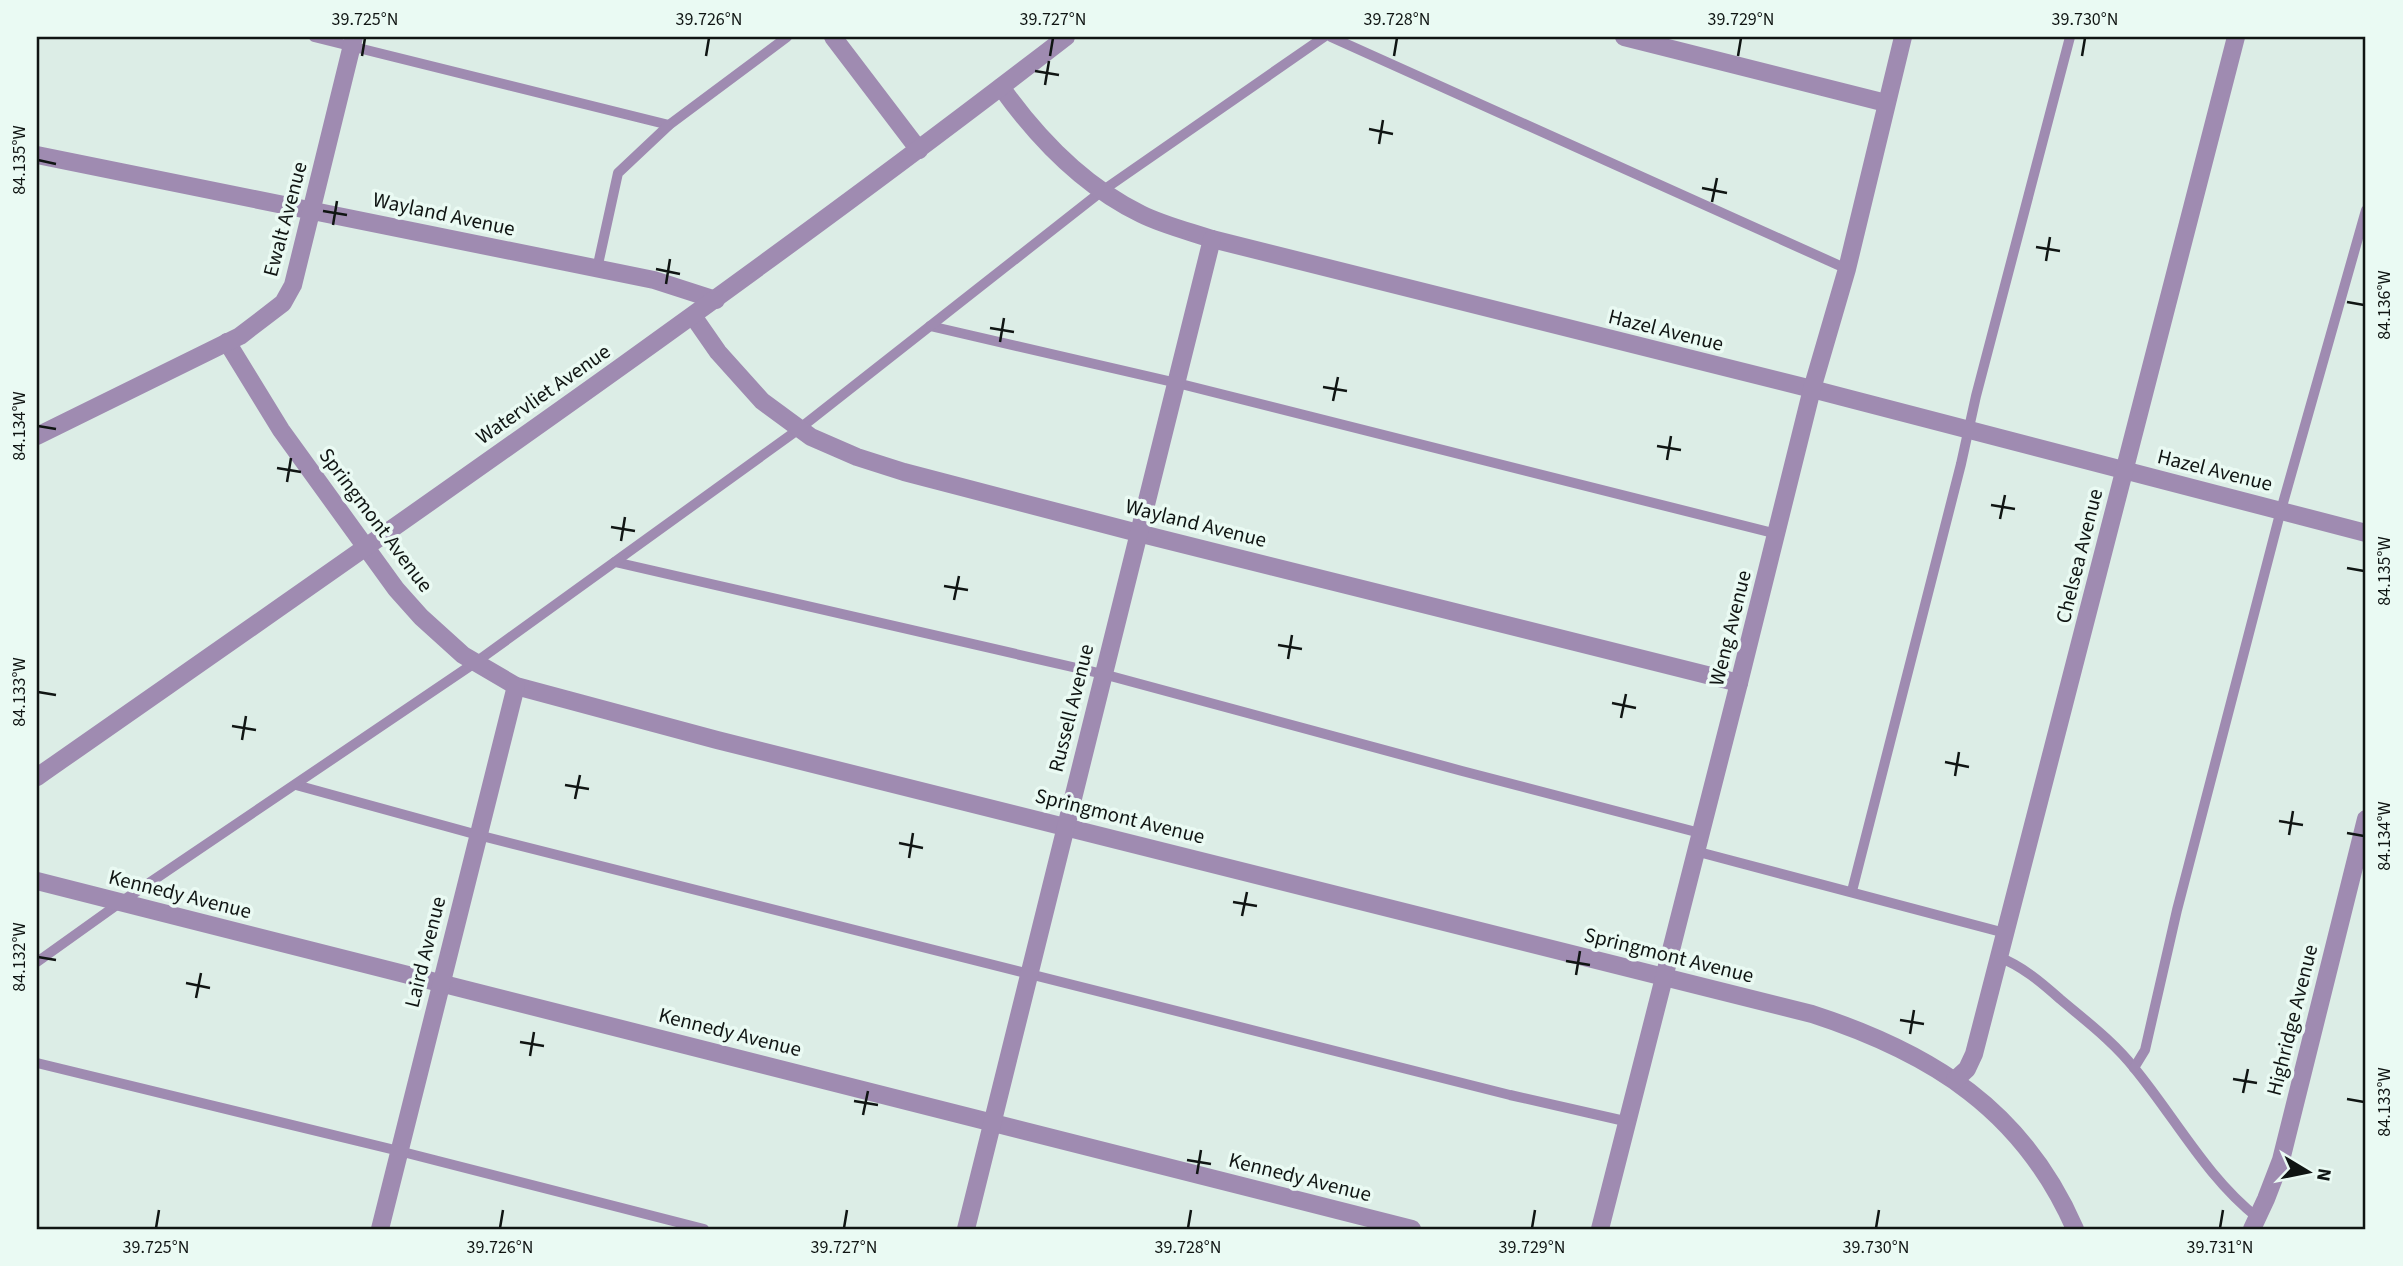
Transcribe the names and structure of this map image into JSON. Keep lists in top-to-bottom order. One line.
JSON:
{"streets":{"street":["Wayland Avenue","Ewalt Avenue","Hazel Avenue","Watervliet Avenue","Springmont Avenue","Chelsea Avenue","Weng Avenue","Russell Avenue","Kennedy Avenue","Laird Avenue","Highridge Avenue"]},"crossings":[["Wayland Avenue","Ewalt Avenue"],["Wayland Avenue","Watervliet Avenue"],["Wayland Avenue","Weng Avenue"],["Wayland Avenue","Russell Avenue"],["Ewalt Avenue","Springmont Avenue"],["Hazel Avenue","Watervliet Avenue"],["Hazel Avenue","Chelsea Avenue"],["Hazel Avenue","Weng Avenue"],["Hazel Avenue","Russell Avenue"],["Watervliet Avenue","Springmont Avenue"],["Springmont Avenue","Chelsea Avenue"],["Springmont Avenue","Weng Avenue"],["Springmont Avenue","Russell Avenue"],["Springmont Avenue","Laird Avenue"],["Russell Avenue","Kennedy Avenue"],["Kennedy Avenue","Laird Avenue"]],"north":"right","coordinates":["39.725°N","39.726°N","39.727°N","39.728°N","39.729°N","39.730°N","84.135°W","84.136°W","84.134°W","84.133°W","84.132°W","39.731°N"]}
